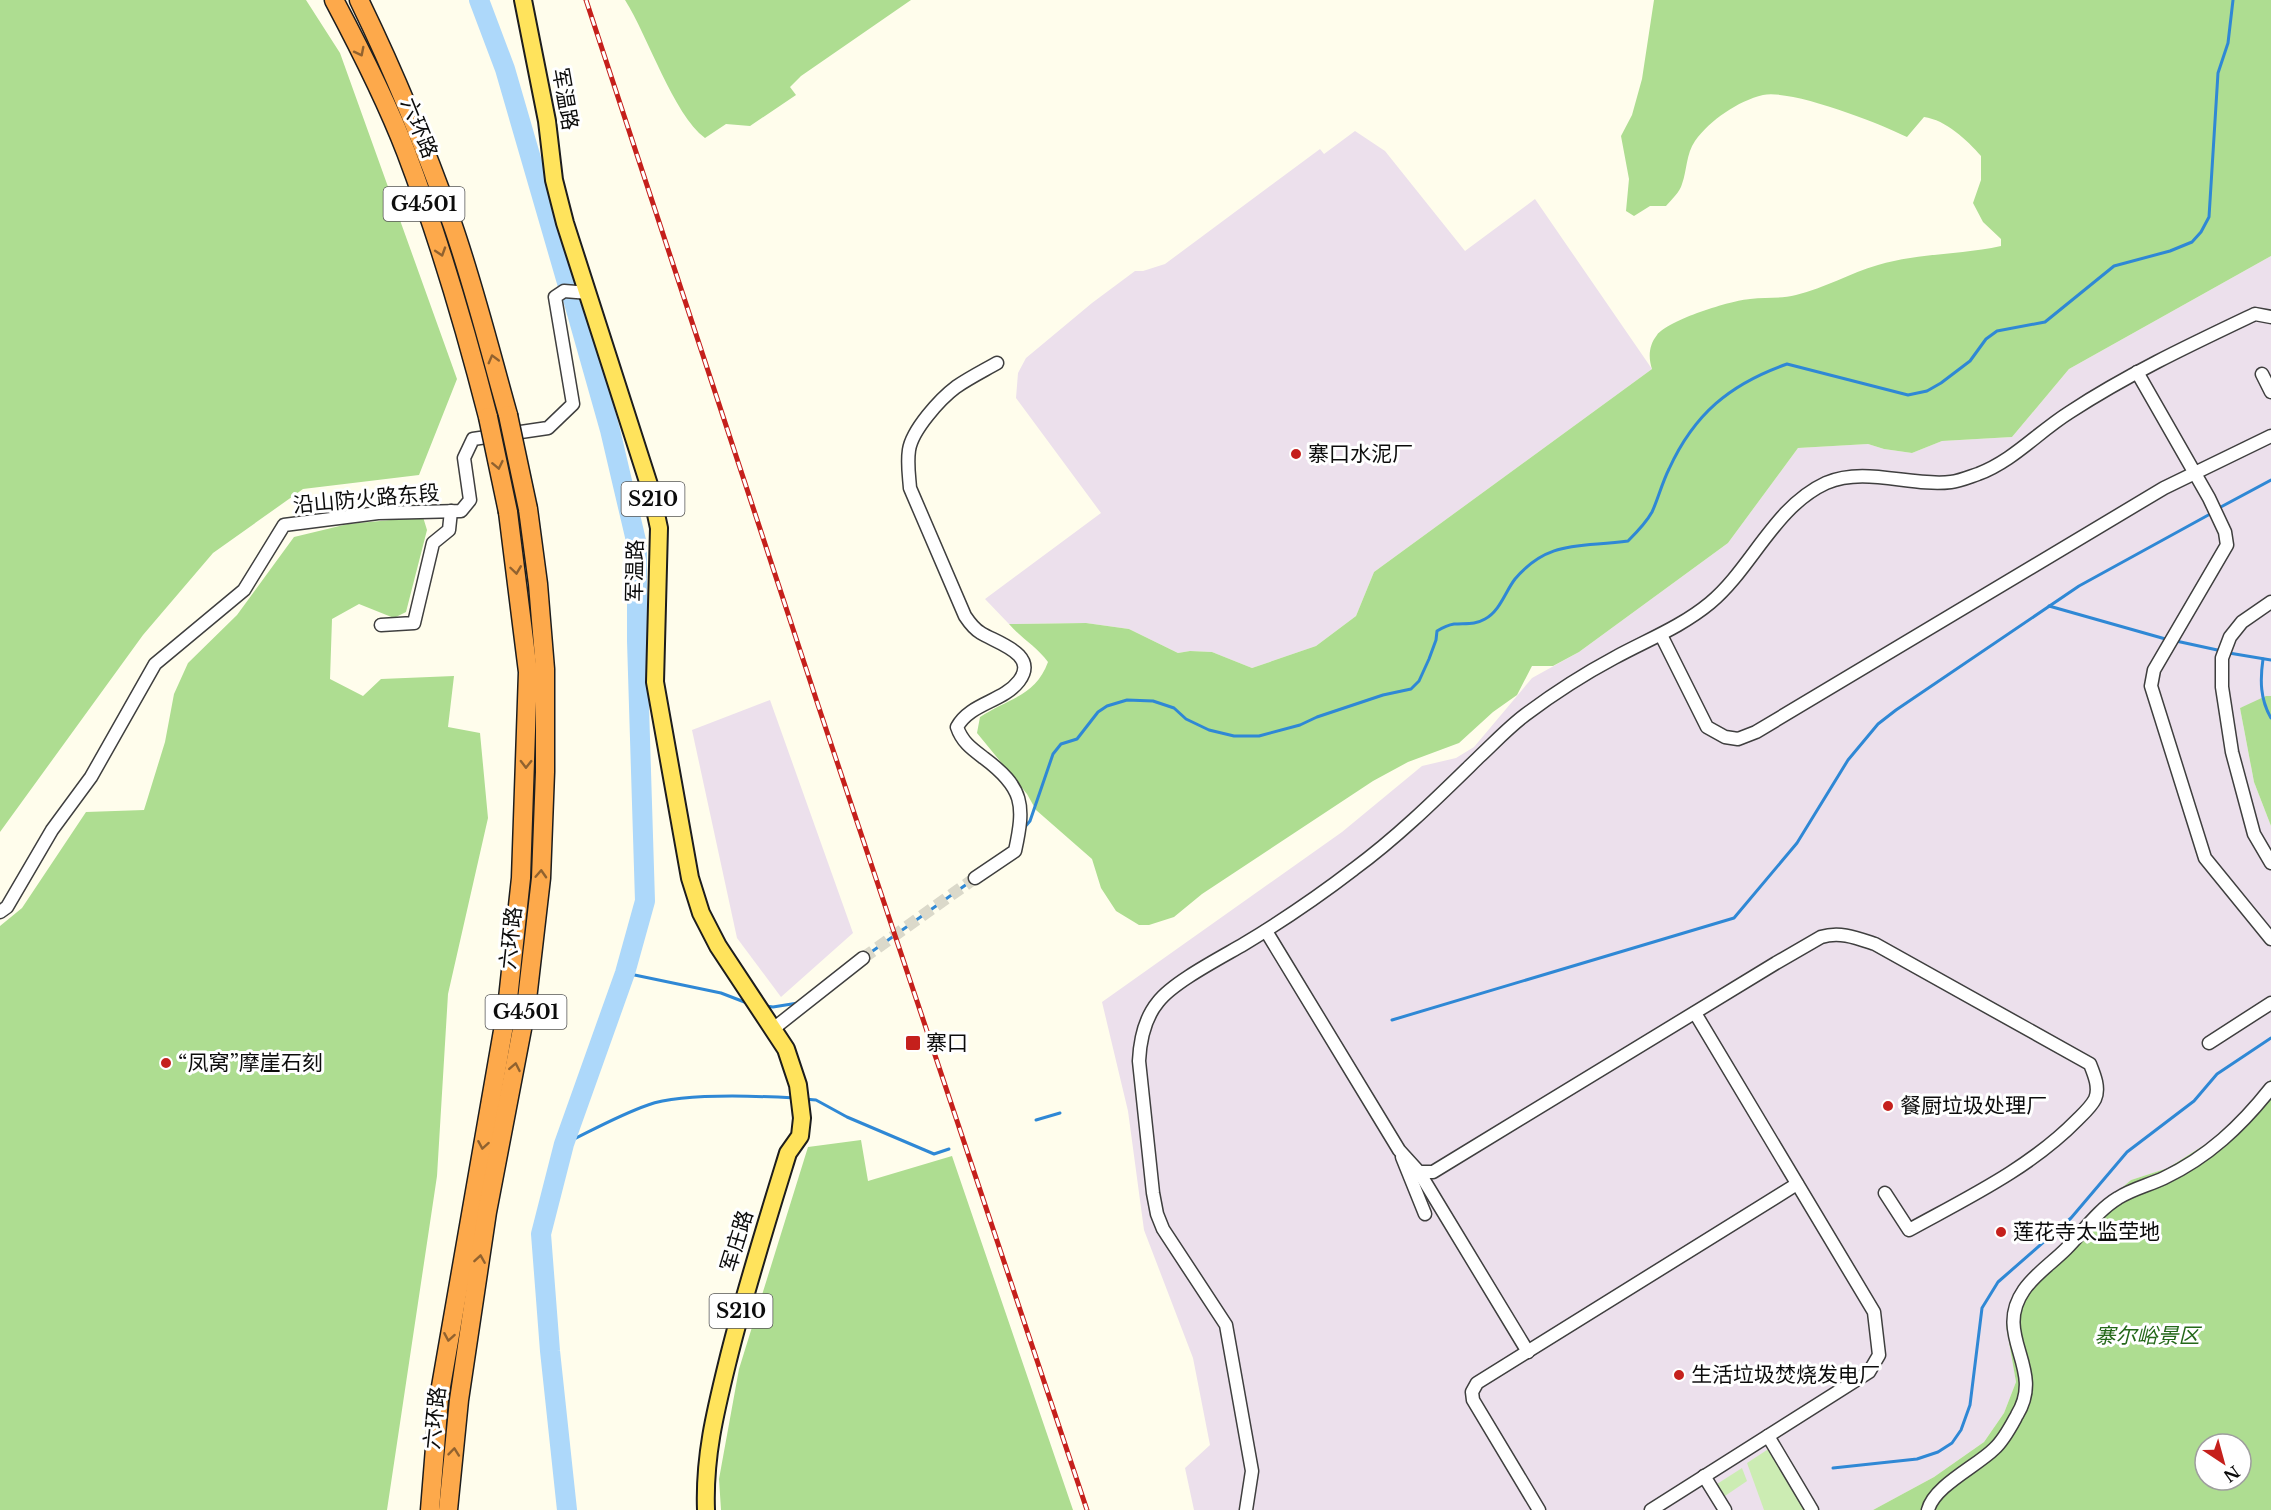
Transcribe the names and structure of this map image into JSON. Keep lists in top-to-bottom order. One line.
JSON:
{"streets":{"highway":["六环路","G4501"],"main road":["军温路","S210","军庄路"],"street":["沿山防火路东段"]},"crossings":[["军温路","沿山防火路东段"],["军温路","军庄路"]],"parks":["寨尔峪景区"],"places":{"other":["寨口水泥厂","“凤窝”摩崖石刻","餐厨垃圾处理厂","莲花寺太监茔地","生活垃圾焚烧发电厂"],"transit":["寨口"]},"north":"bottom right"}
